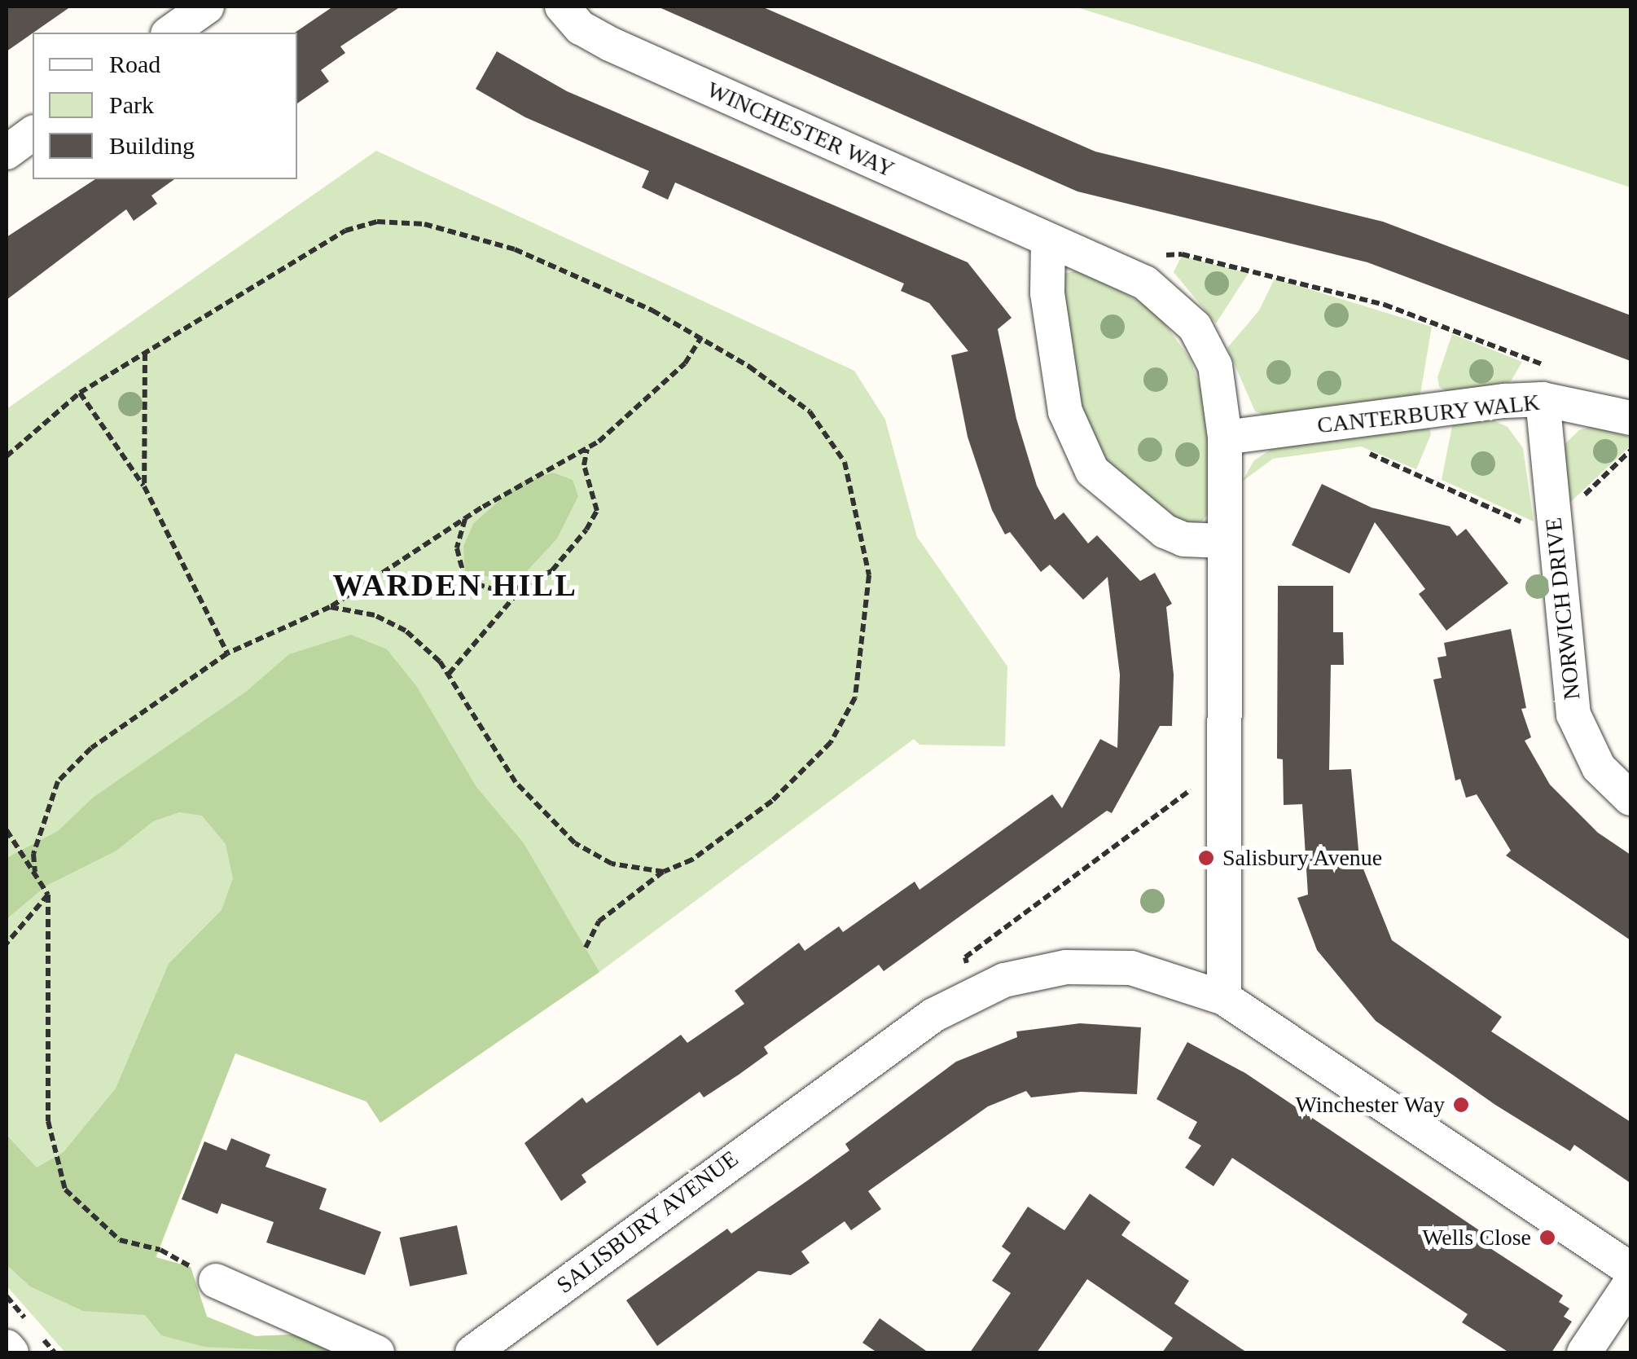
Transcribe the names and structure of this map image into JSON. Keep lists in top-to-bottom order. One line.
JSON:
{"streets":{"street":["WINCHESTER WAY","CANTERBURY WALK","NORWICH DRIVE","SALISBURY AVENUE"]},"crossings":[["WINCHESTER WAY","CANTERBURY WALK"],["WINCHESTER WAY","SALISBURY AVENUE"],["CANTERBURY WALK","NORWICH DRIVE"]],"districts":["WARDEN HILL"],"places":["Salisbury Avenue","Winchester Way","Wells Close"],"legend":["Road","Park","Building"]}
